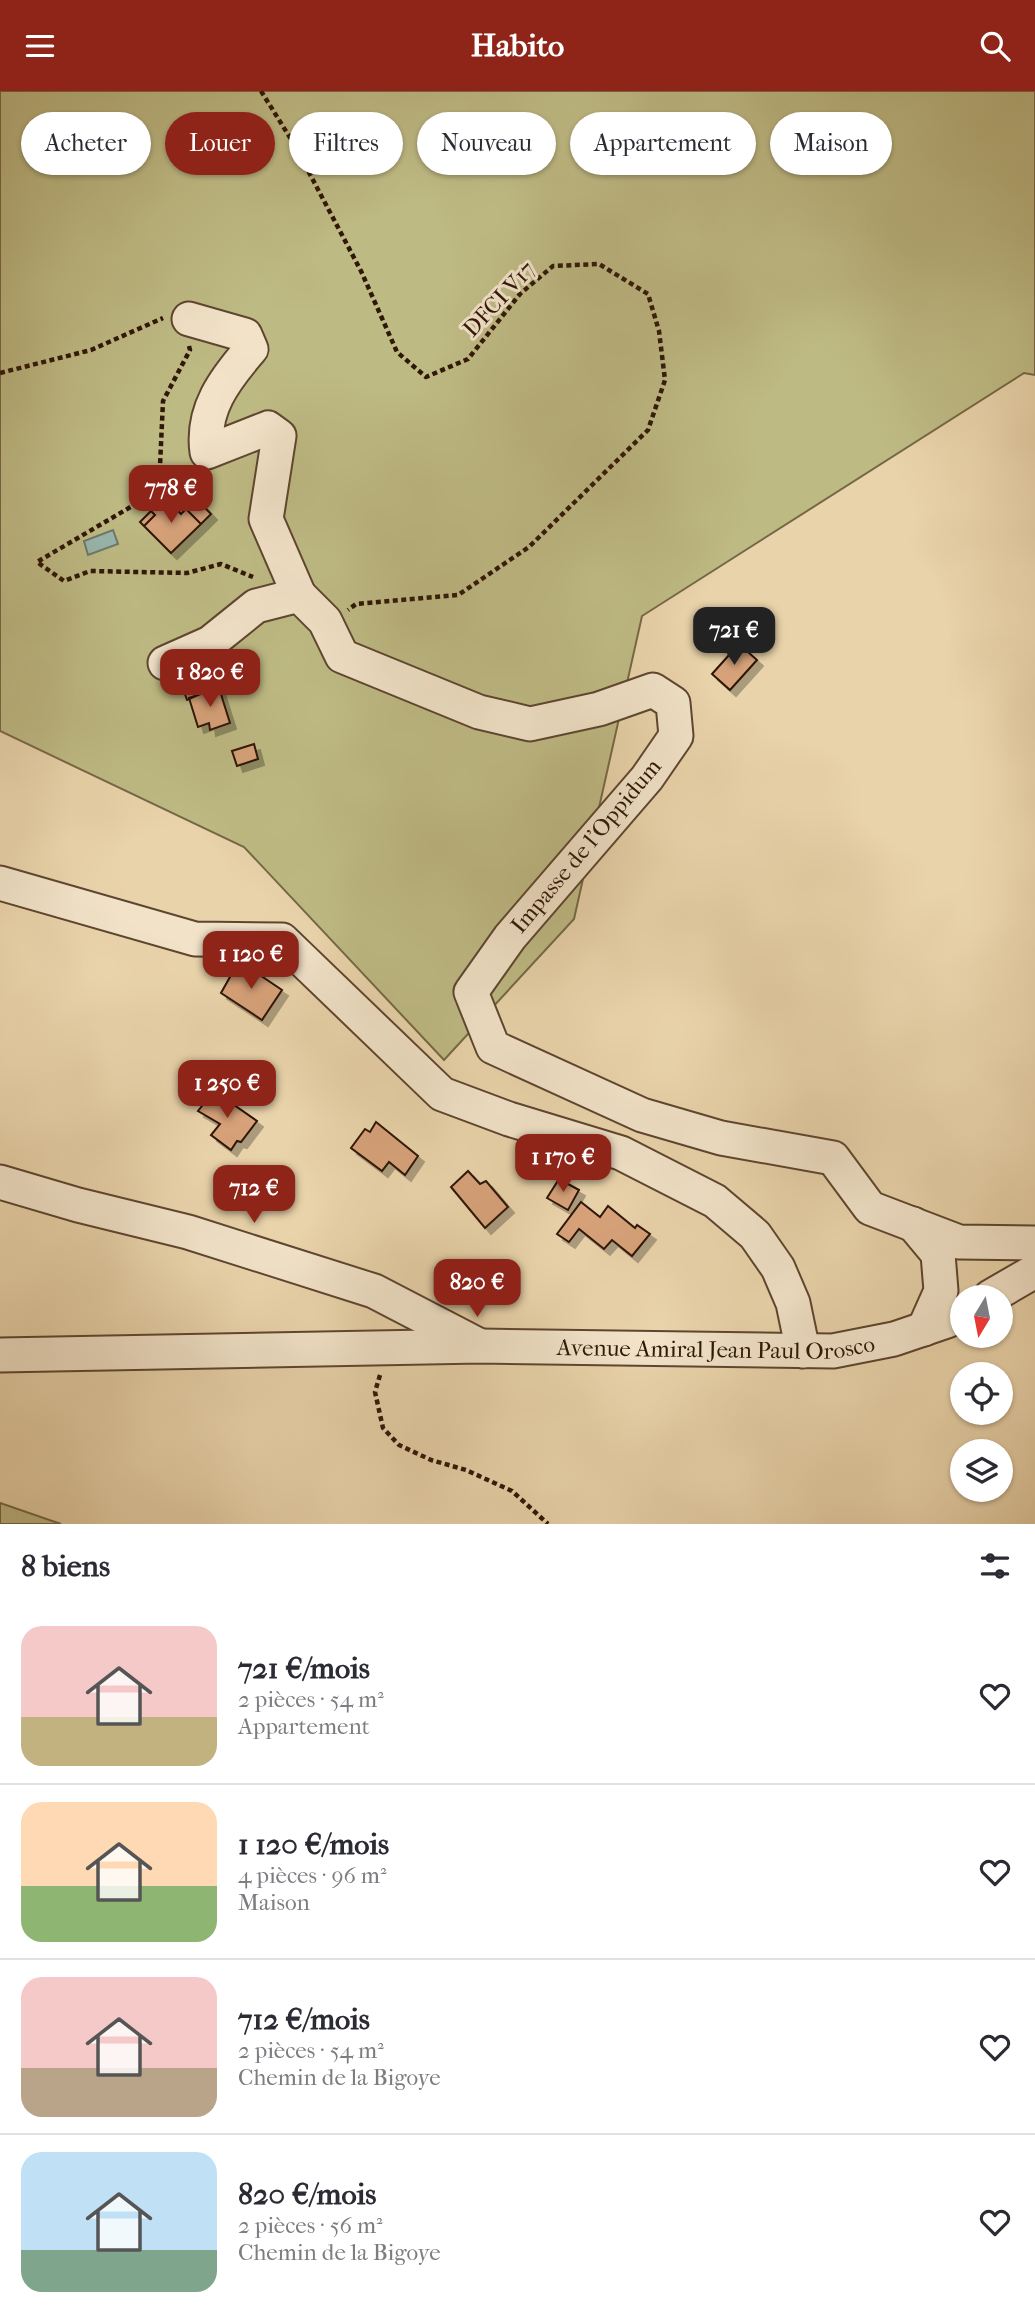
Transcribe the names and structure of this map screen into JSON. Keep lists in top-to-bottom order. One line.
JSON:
{"streets":{"street":["Impasse de l'Oppidum","Avenue Amiral Jean Paul Orosco"],"path":["DFCI V17"]},"crossings":[["DFCI V17","Impasse de l'Oppidum"],["Impasse de l'Oppidum","Avenue Amiral Jean Paul Orosco"]],"north":"bottom","page":{"header":"Habito","chip":["Acheter","Louer","Filtres","Nouveau","Appartement","Maison"],"price":["778 €","721 €","1 820 €","1 120 €","1 250 €","1 170 €","712 €","820 €"],"heading":"8 biens","list":[{"name":"721 €/mois","note":"2 pièces · 54 m² · Appartement"},{"name":"1 120 €/mois","note":"4 pièces · 96 m² · Maison"},{"name":"712 €/mois","note":"2 pièces · 54 m² · Chemin de la Bigoye"},{"name":"820 €/mois","note":"2 pièces · 56 m² · Chemin de la Bigoye"}]}}
